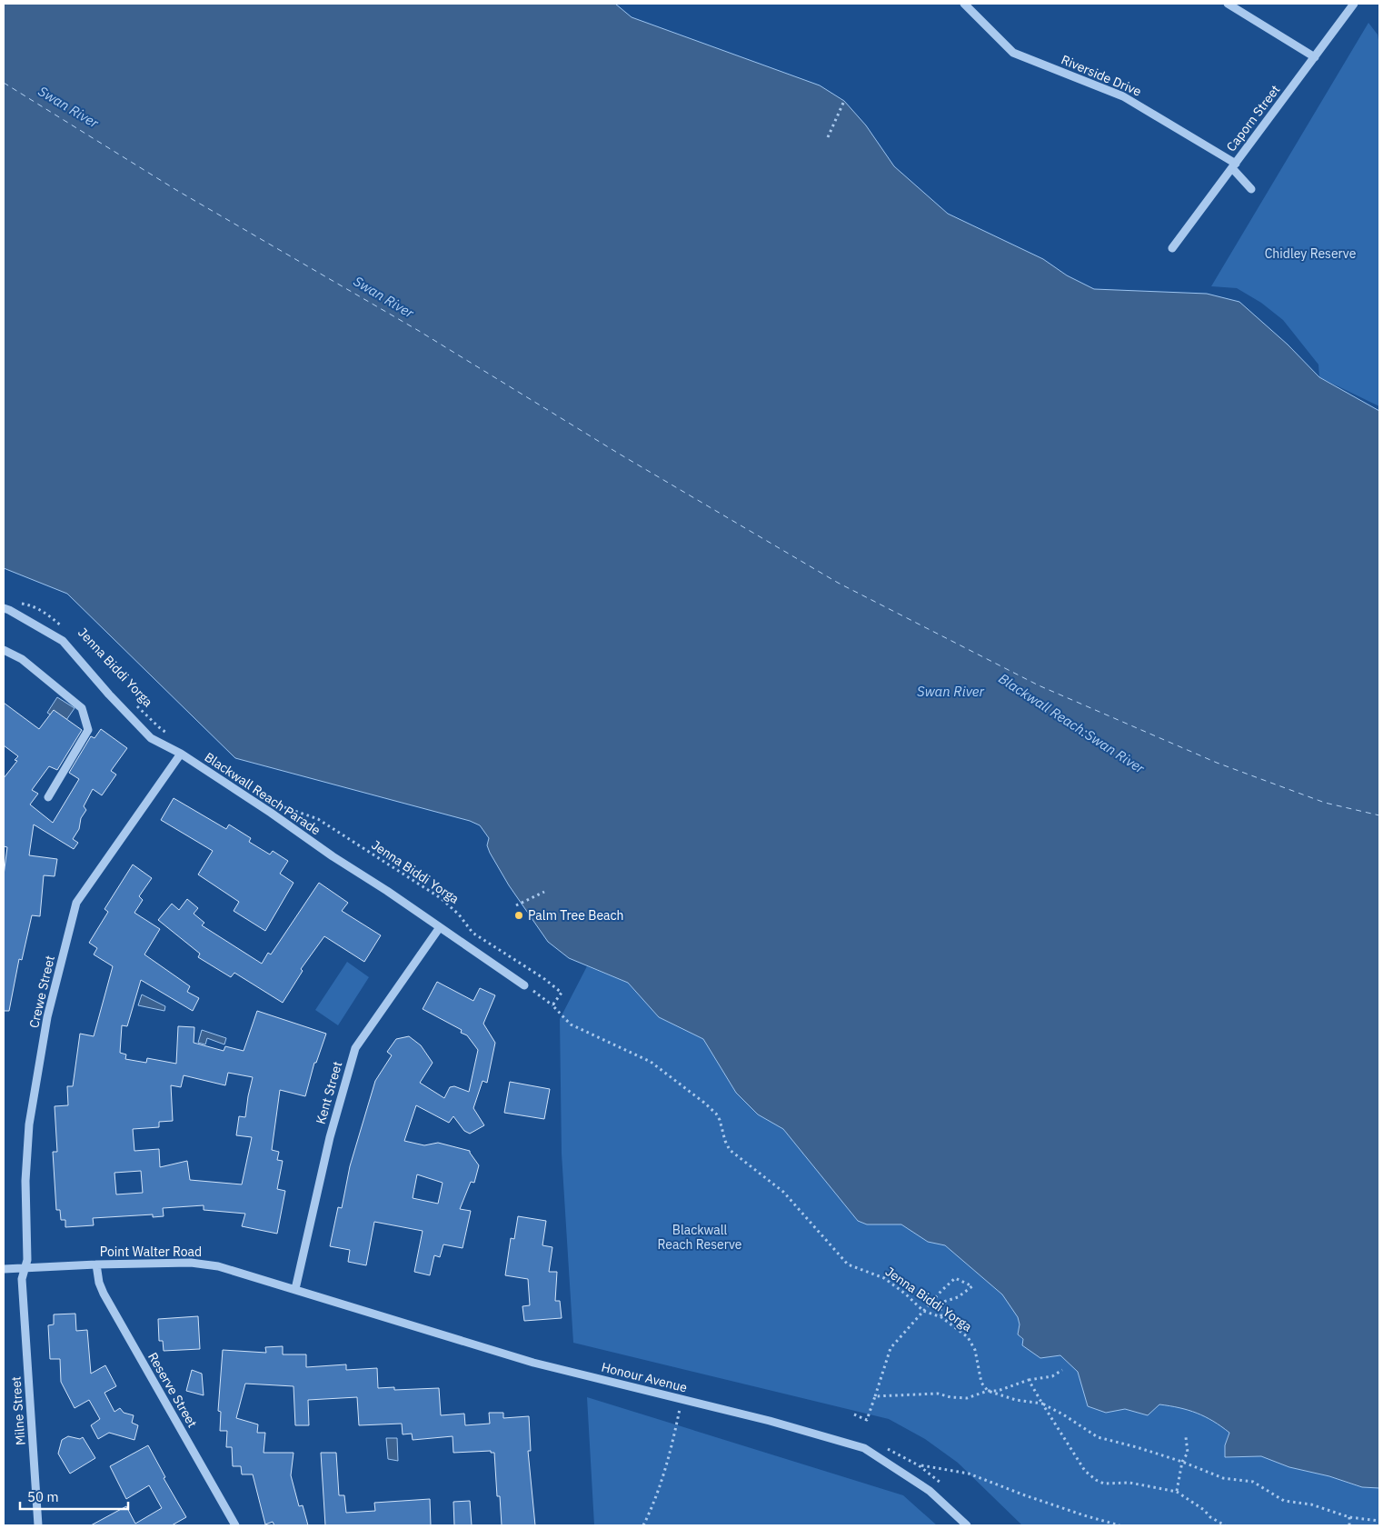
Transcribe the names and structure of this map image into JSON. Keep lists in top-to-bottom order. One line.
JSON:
{"streets":{"street":["Riverside Drive","Caporn Street","Blackwall Reach Parade","Crewe Street","Kent Street","Point Walter Road","Honour Avenue","Reserve Street","Milne Street"],"path":["Jenna Biddi Yorga"]},"crossings":[["Riverside Drive","Caporn Street"],["Blackwall Reach Parade","Crewe Street"],["Blackwall Reach Parade","Kent Street"],["Crewe Street","Point Walter Road"],["Crewe Street","Milne Street"],["Kent Street","Point Walter Road"],["Kent Street","Honour Avenue"],["Point Walter Road","Honour Avenue"],["Point Walter Road","Reserve Street"],["Point Walter Road","Milne Street"]],"water":["Swan River","Blackwall Reach:Swan River"],"parks":["Chidley Reserve","Blackwall Reach Reserve"],"places":["Palm Tree Beach"],"scale_bar":"50 m"}
